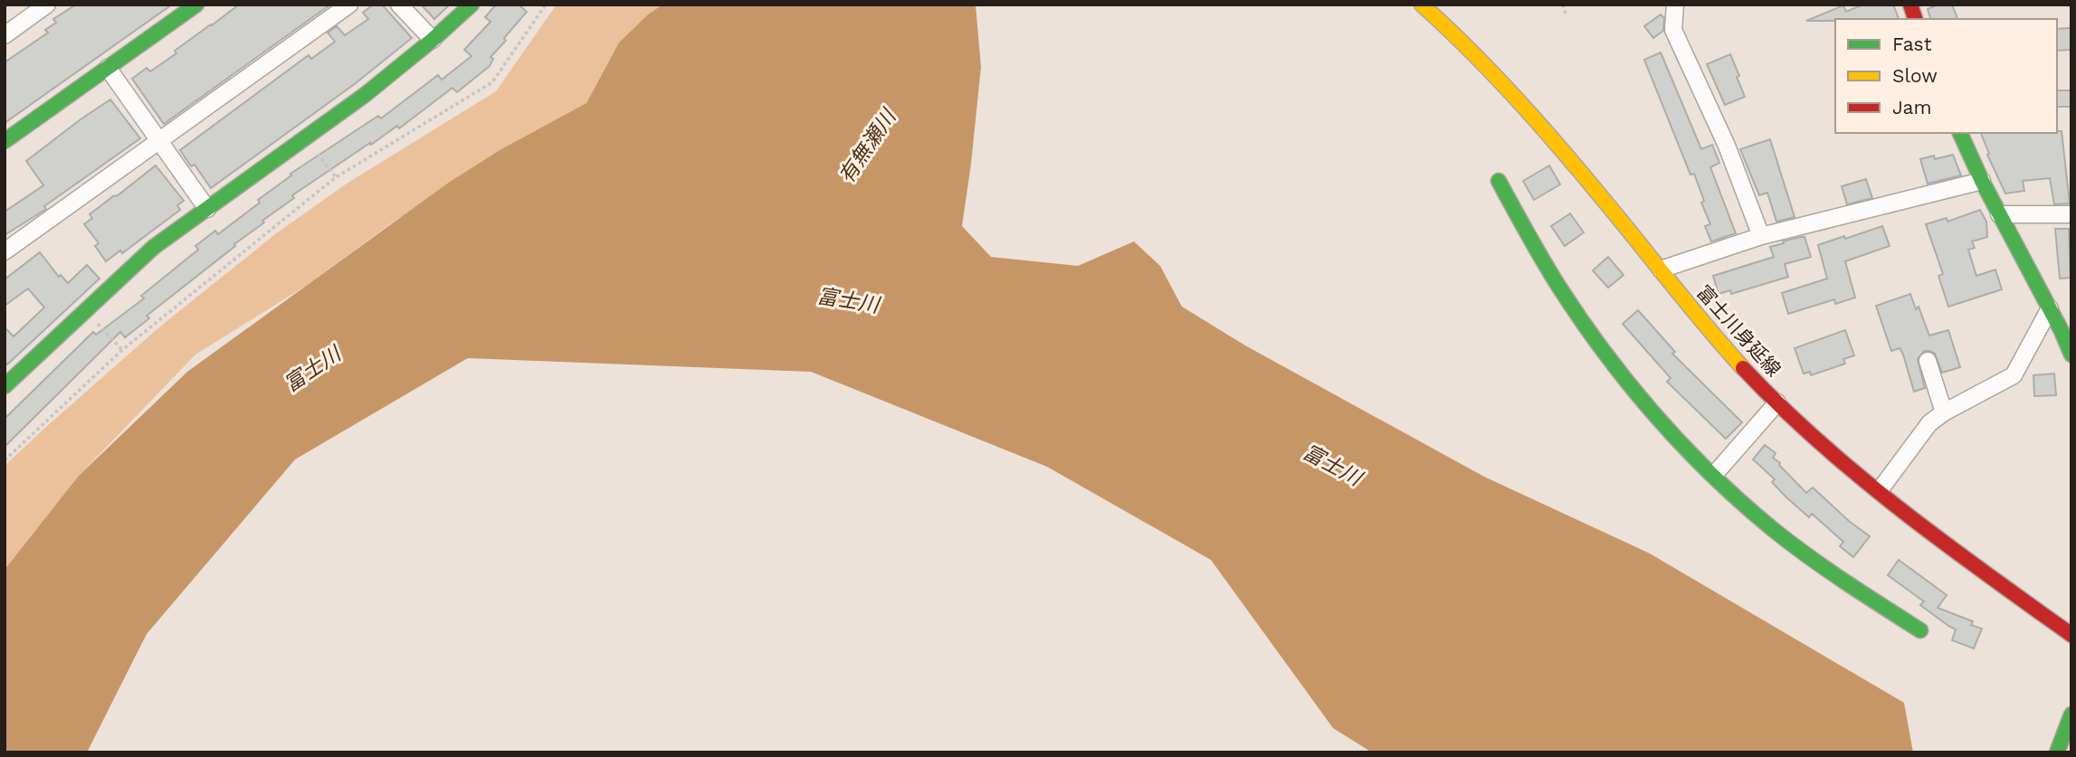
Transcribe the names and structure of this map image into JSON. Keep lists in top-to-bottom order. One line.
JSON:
{"streets":{"street":["富士川身延線"]},"water":["有無瀬川","富士川"],"legend":["Fast","Slow","Jam"]}
